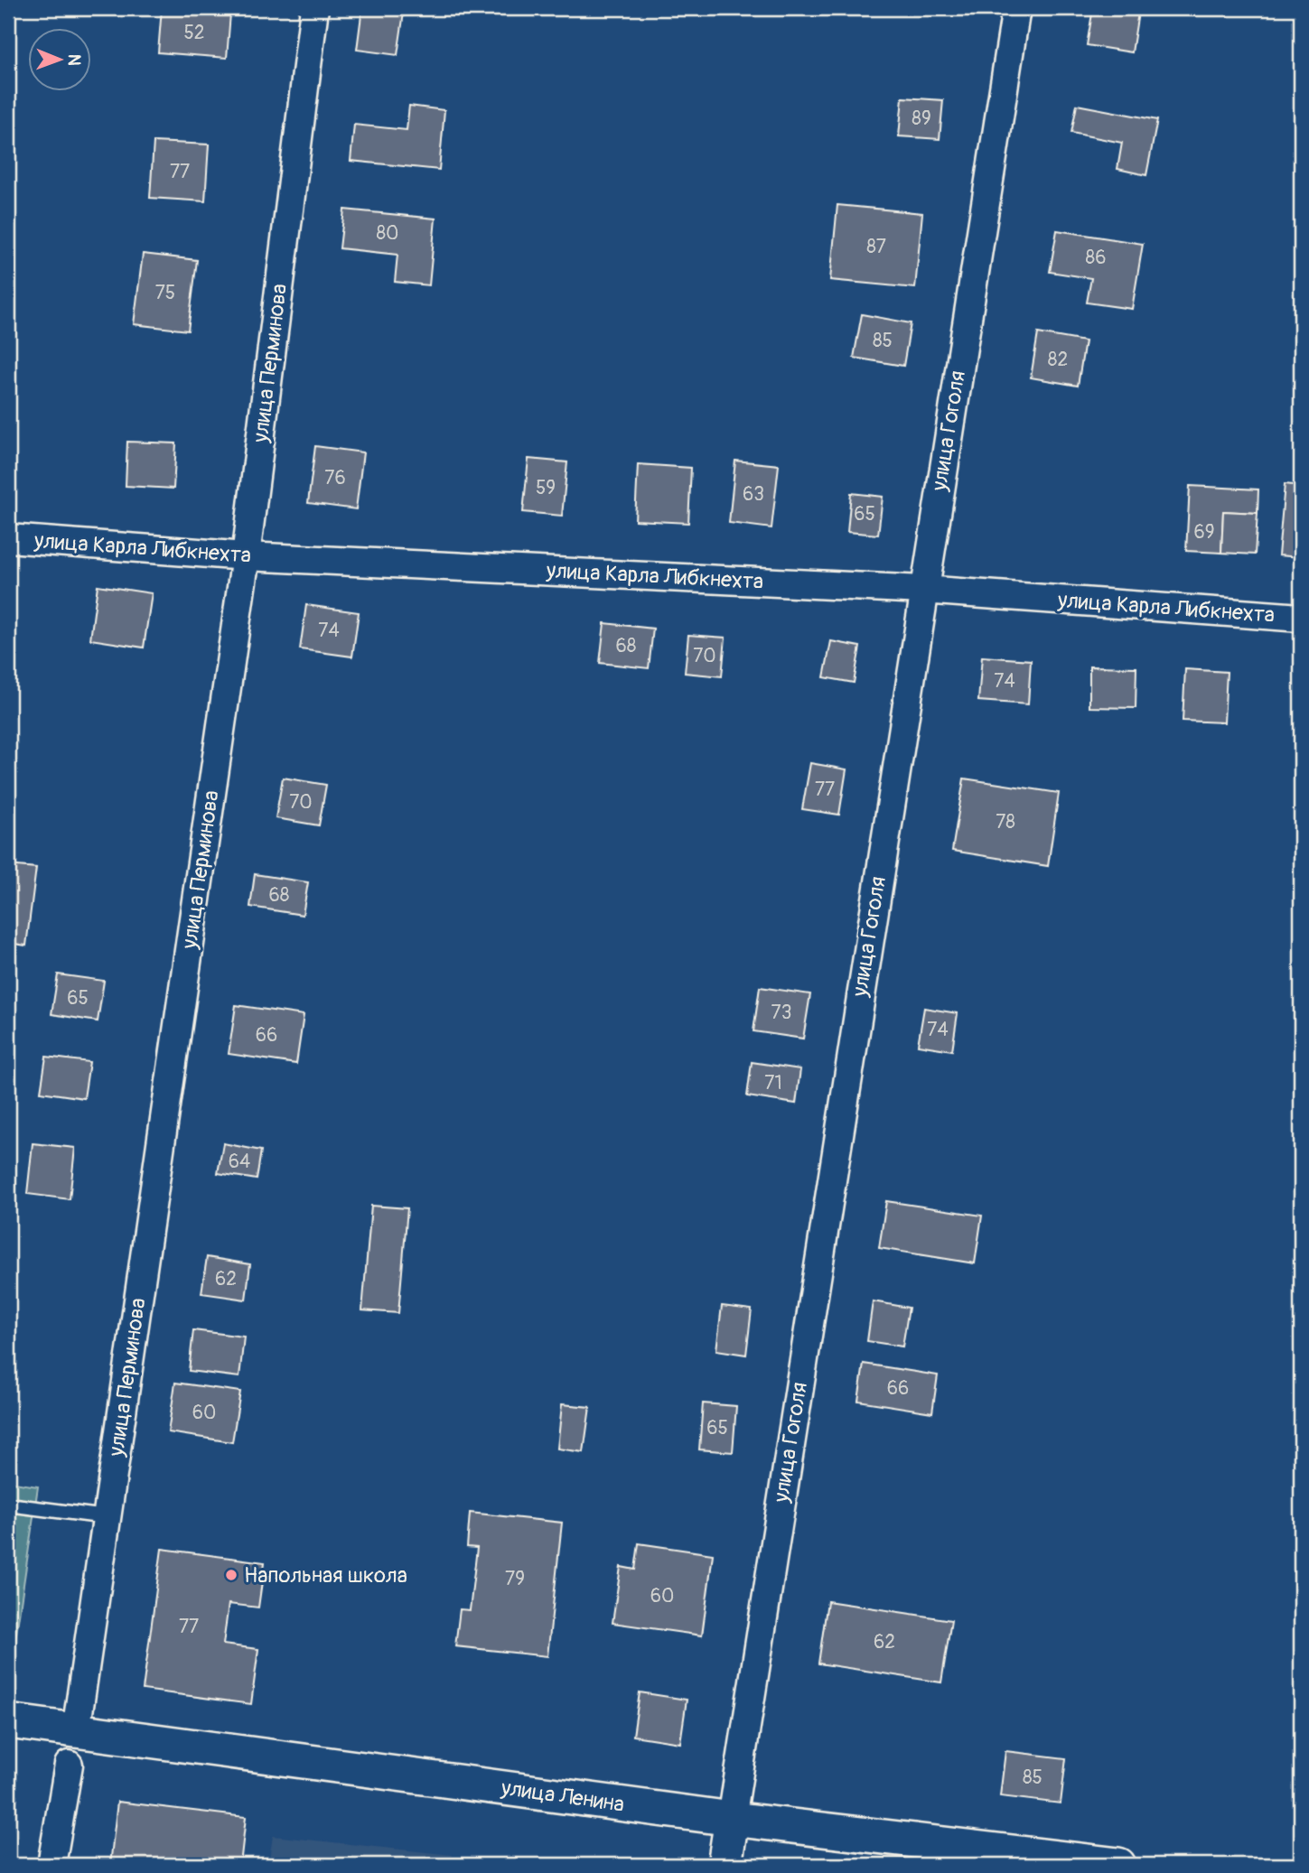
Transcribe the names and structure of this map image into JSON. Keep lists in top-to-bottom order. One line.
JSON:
{"streets":{"street":["улица Перминова","улица Гоголя","улица Карла Либкнехта","улица Ленина"]},"crossings":[["улица Перминова","улица Карла Либкнехта"],["улица Перминова","улица Ленина"],["улица Гоголя","улица Карла Либкнехта"],["улица Гоголя","улица Ленина"]],"places":["Напольная школа"],"house_numbers":["52","89","77","80","87","86","75","85","82","76","59","63","65","69","74","68","70","74","77","70","78","68","65","73","74","66","71","64","62","66","60","65","79","60","77","62","85"],"north":"right"}
